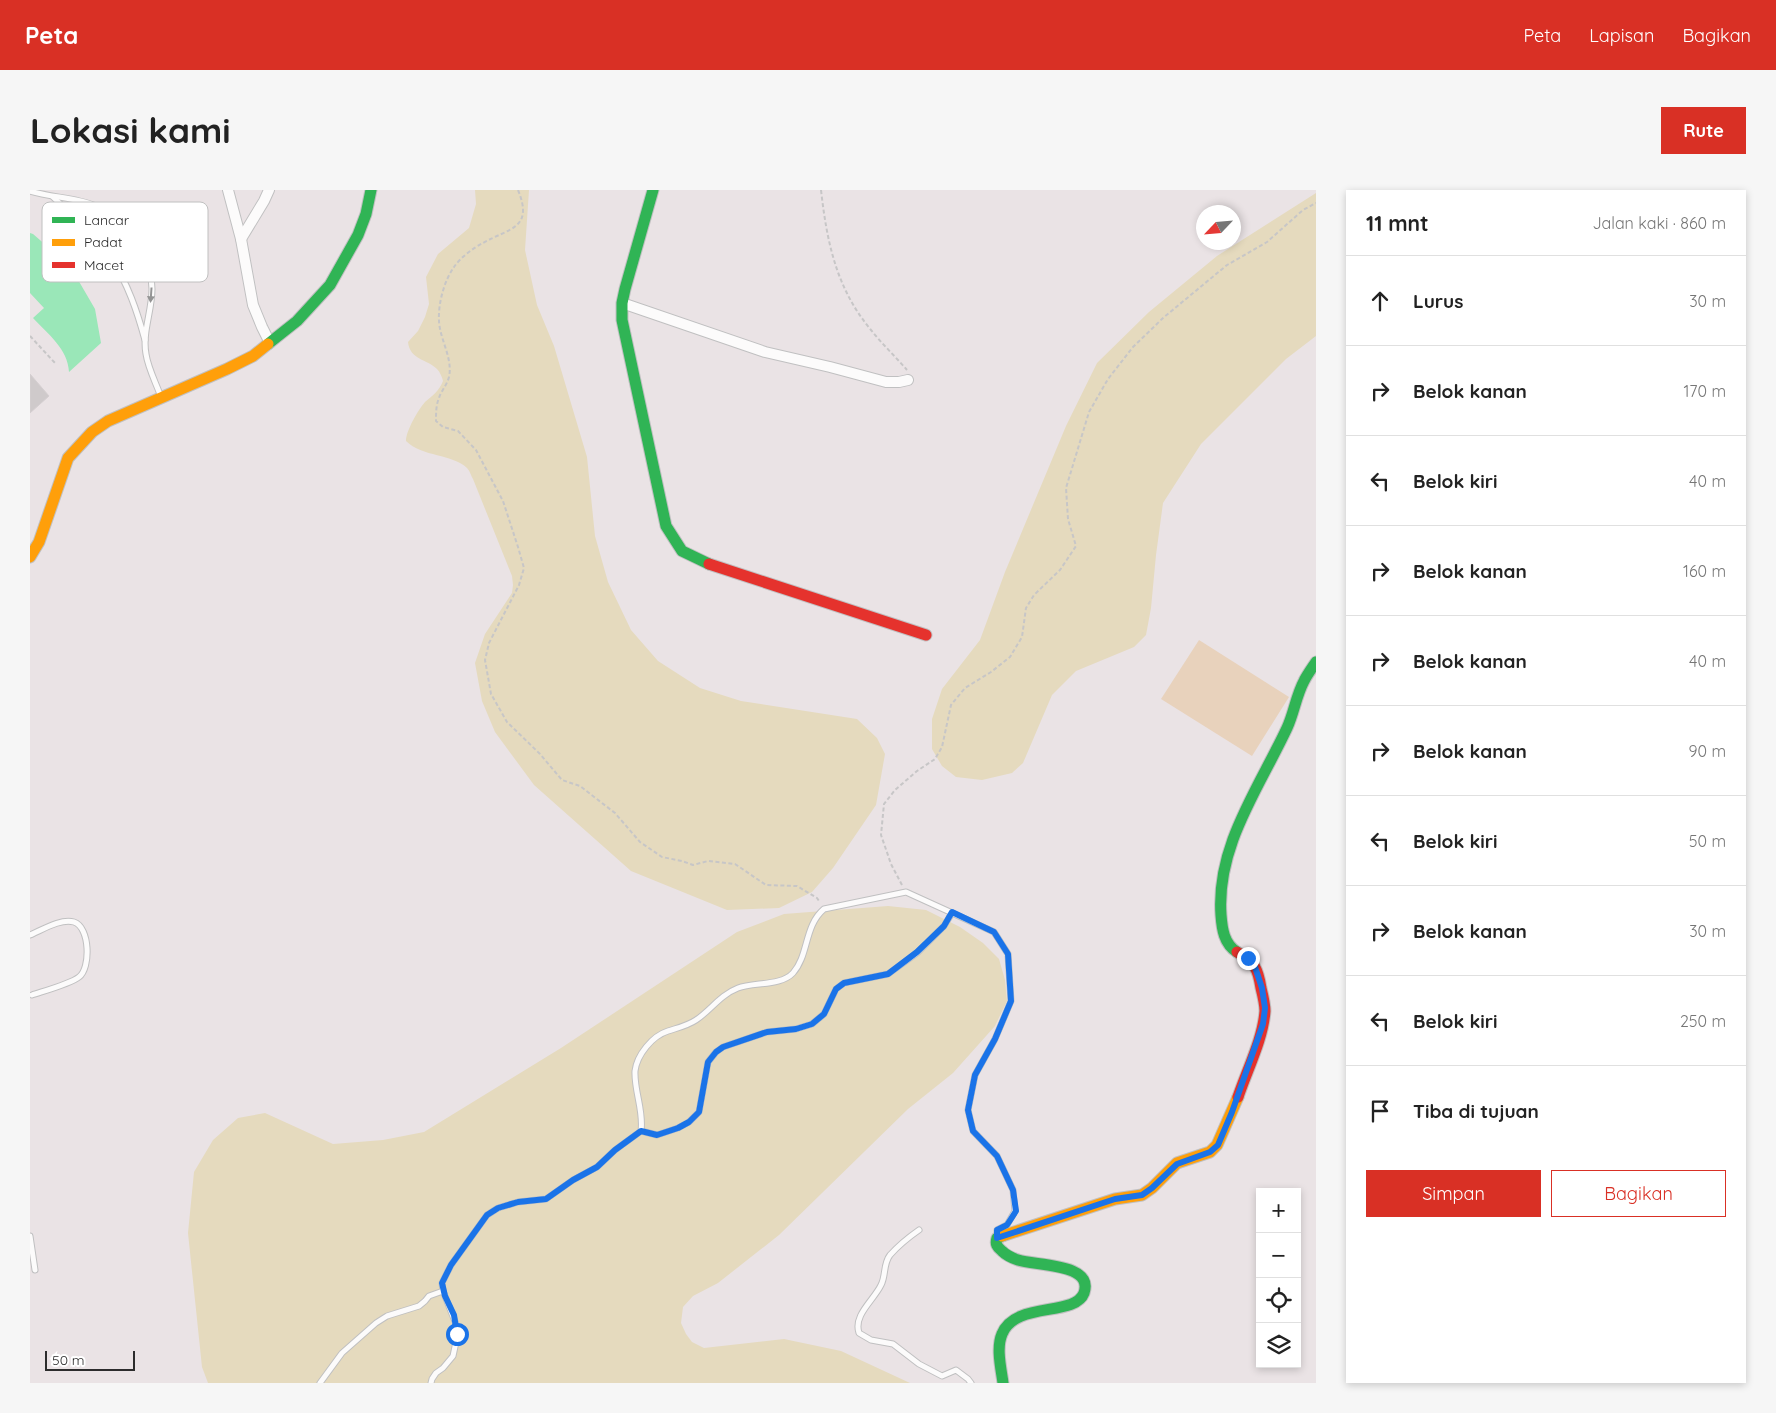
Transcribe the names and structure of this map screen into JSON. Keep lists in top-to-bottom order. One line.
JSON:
{"legend":["Lancar","Padat","Macet"],"scale_bar":"50 m","north":"bottom left","page":{"header":"Peta","nav":["Peta","Lapisan","Bagikan"],"buttons":["Rute",["Simpan","Bagikan"]],"title":"Lokasi kami","heading":["11 mnt","Jalan kaki · 860 m"],"list":[["Lurus","30 m"],["Belok kanan","170 m"],["Belok kiri","40 m"],["Belok kanan","160 m"],["Belok kanan","40 m"],["Belok kanan","90 m"],["Belok kiri","50 m"],["Belok kanan","30 m"],["Belok kiri","250 m"],"Tiba di tujuan"],"map_buttons":["+","−"],"scale":"50 m"}}
